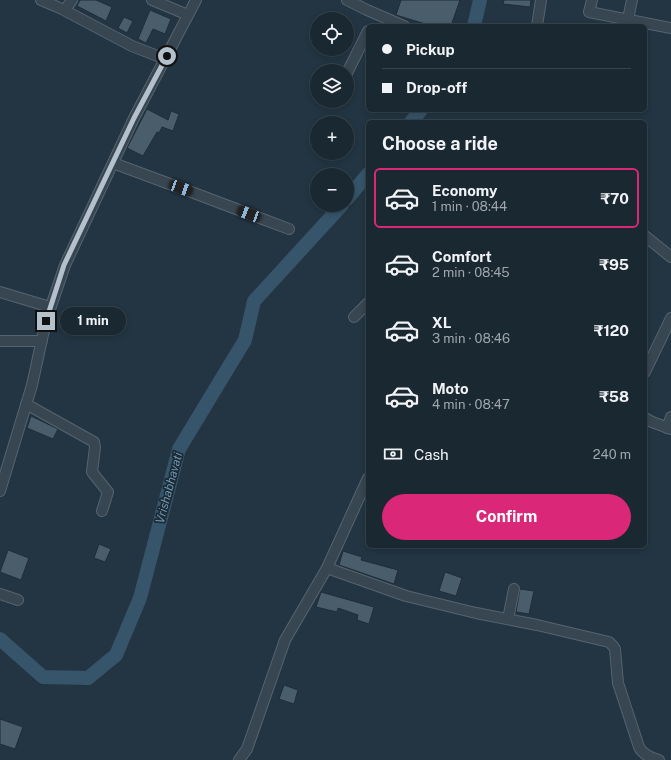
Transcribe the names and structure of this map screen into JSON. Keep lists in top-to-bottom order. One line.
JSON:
{"water":["Vrishabhavati"],"page":{"map_buttons":["+","−"],"banner":["Pickup","Drop-off"],"heading":"Choose a ride","list":[{"name":"Economy","note":"1 min · 08:44","value":"₹70"},{"name":"Comfort","note":"2 min · 08:45","value":"₹95"},{"name":"XL","note":"3 min · 08:46","value":"₹120"},{"name":"Moto","note":"4 min · 08:47","value":"₹58"}],"bubble":"1 min","pay":["Cash","240 m"],"buttons":"Confirm"}}
